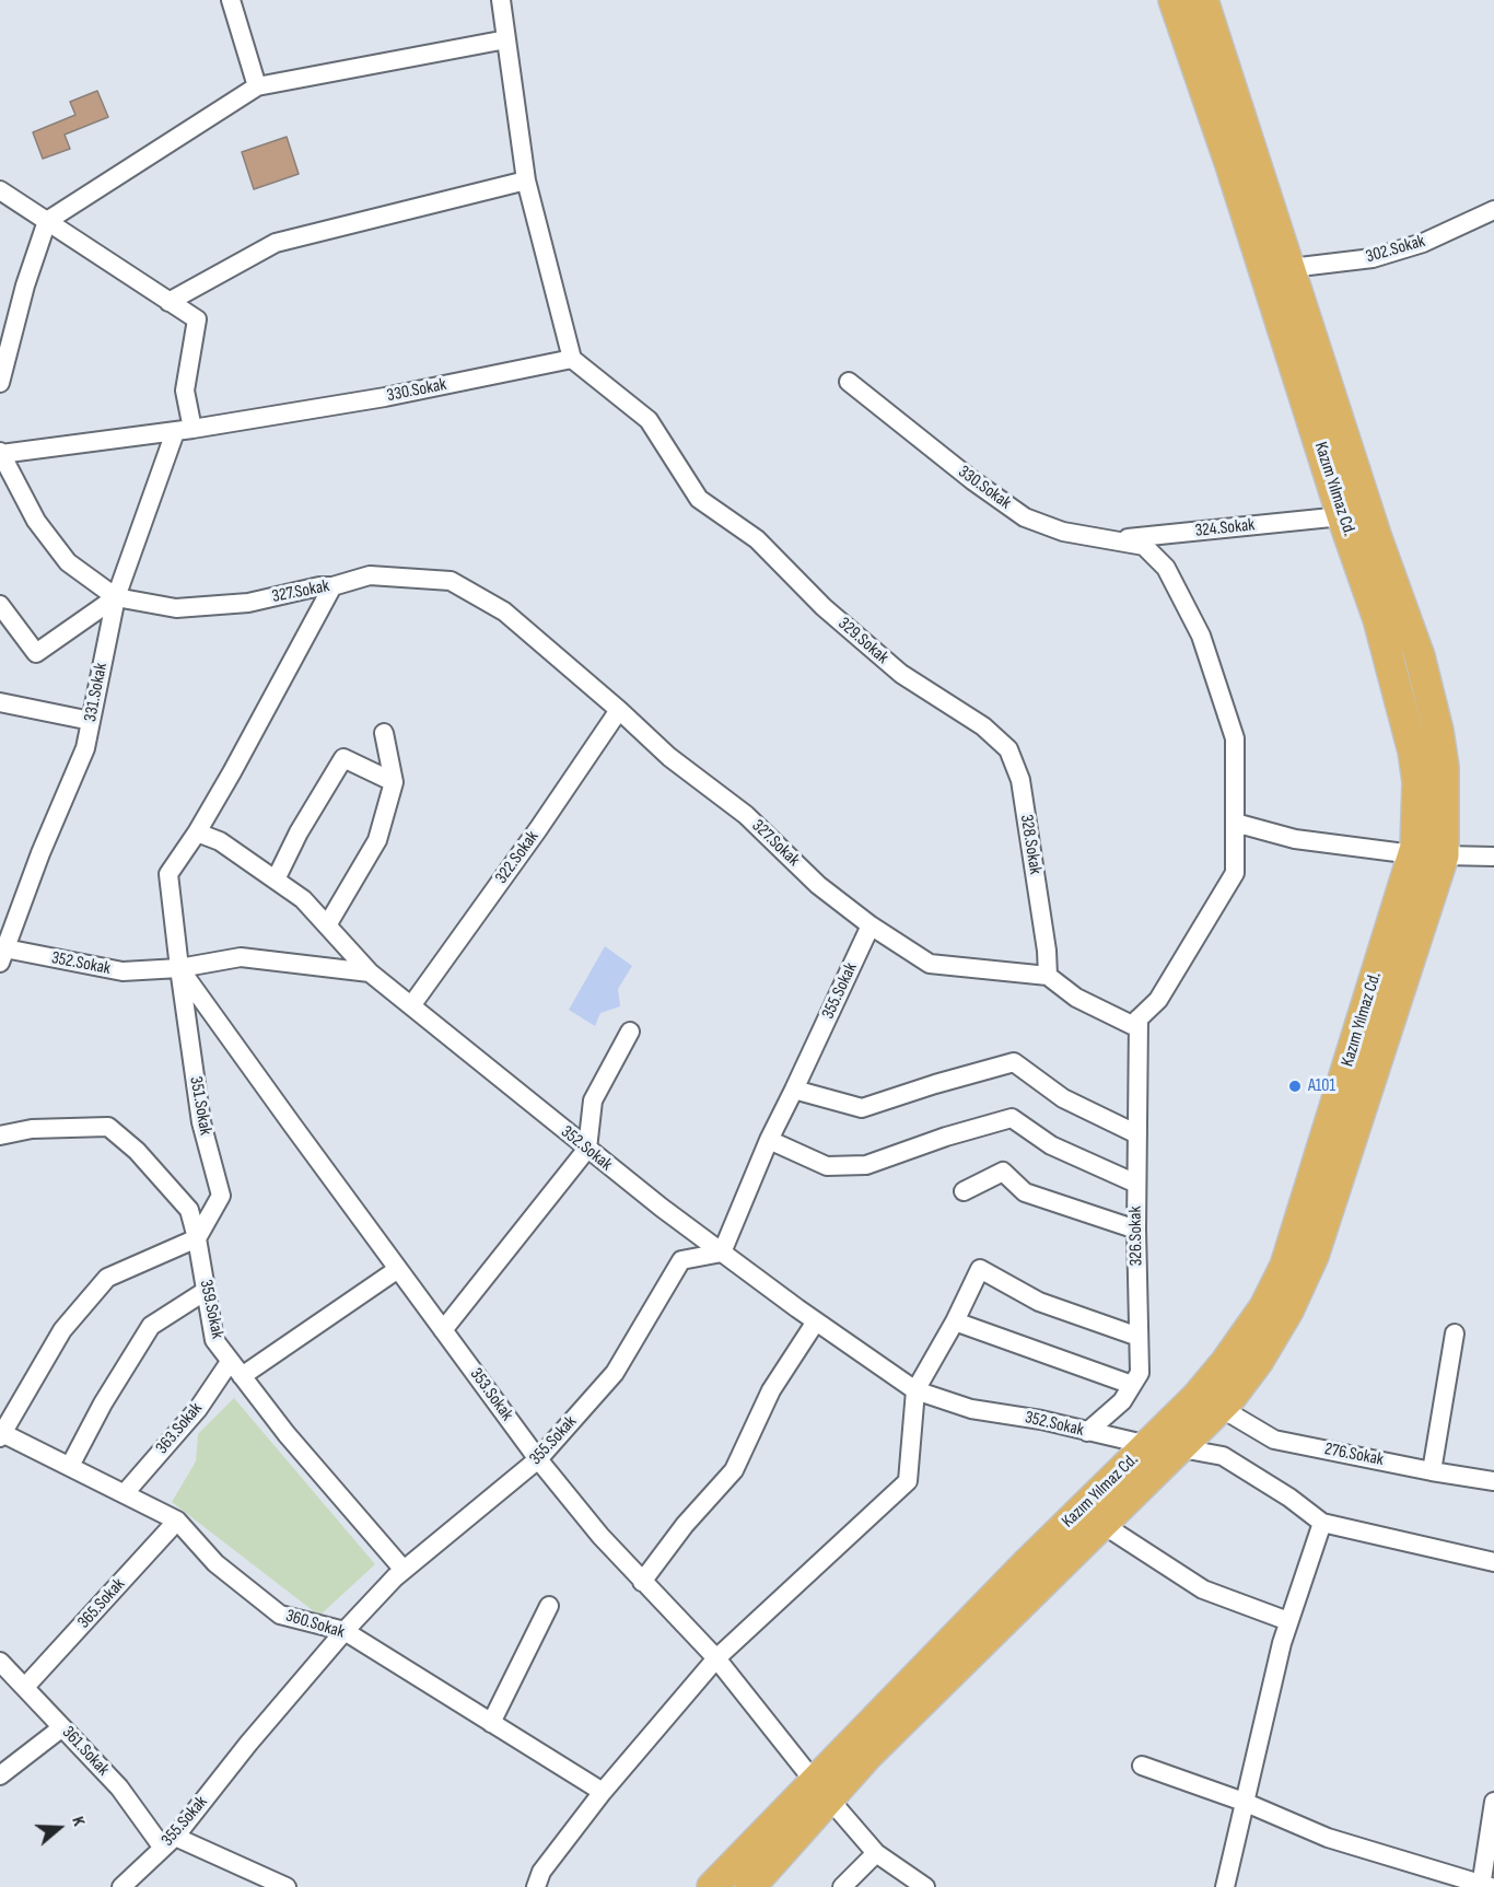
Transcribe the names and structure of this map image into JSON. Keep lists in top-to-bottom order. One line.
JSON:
{"streets":{"highway":["Kazım Yılmaz Cd."],"street":["302.Sokak","330.Sokak","324.Sokak","327.Sokak","329.Sokak","331.Sokak","328.Sokak","322.Sokak","352.Sokak","355.Sokak","351.Sokak","326.Sokak","359.Sokak","353.Sokak","363.Sokak","276.Sokak","365.Sokak","360.Sokak","361.Sokak"]},"crossings":[["302.Sokak","Kazım Yılmaz Cd."],["330.Sokak","324.Sokak"],["330.Sokak","327.Sokak"],["330.Sokak","329.Sokak"],["330.Sokak","331.Sokak"],["Kazım Yılmaz Cd.","324.Sokak"],["Kazım Yılmaz Cd.","352.Sokak"],["Kazım Yılmaz Cd.","353.Sokak"],["Kazım Yılmaz Cd.","276.Sokak"],["327.Sokak","331.Sokak"],["327.Sokak","328.Sokak"],["327.Sokak","322.Sokak"],["327.Sokak","355.Sokak"],["327.Sokak","351.Sokak"],["329.Sokak","328.Sokak"],["331.Sokak","352.Sokak"],["322.Sokak","352.Sokak"],["352.Sokak","355.Sokak"],["352.Sokak","351.Sokak"],["352.Sokak","326.Sokak"],["352.Sokak","353.Sokak"],["355.Sokak","359.Sokak"],["355.Sokak","353.Sokak"],["355.Sokak","360.Sokak"],["355.Sokak","361.Sokak"],["351.Sokak","359.Sokak"],["351.Sokak","353.Sokak"],["359.Sokak","363.Sokak"],["363.Sokak","360.Sokak"],["365.Sokak","360.Sokak"],["365.Sokak","361.Sokak"]],"places":["A101"],"north":"right"}
